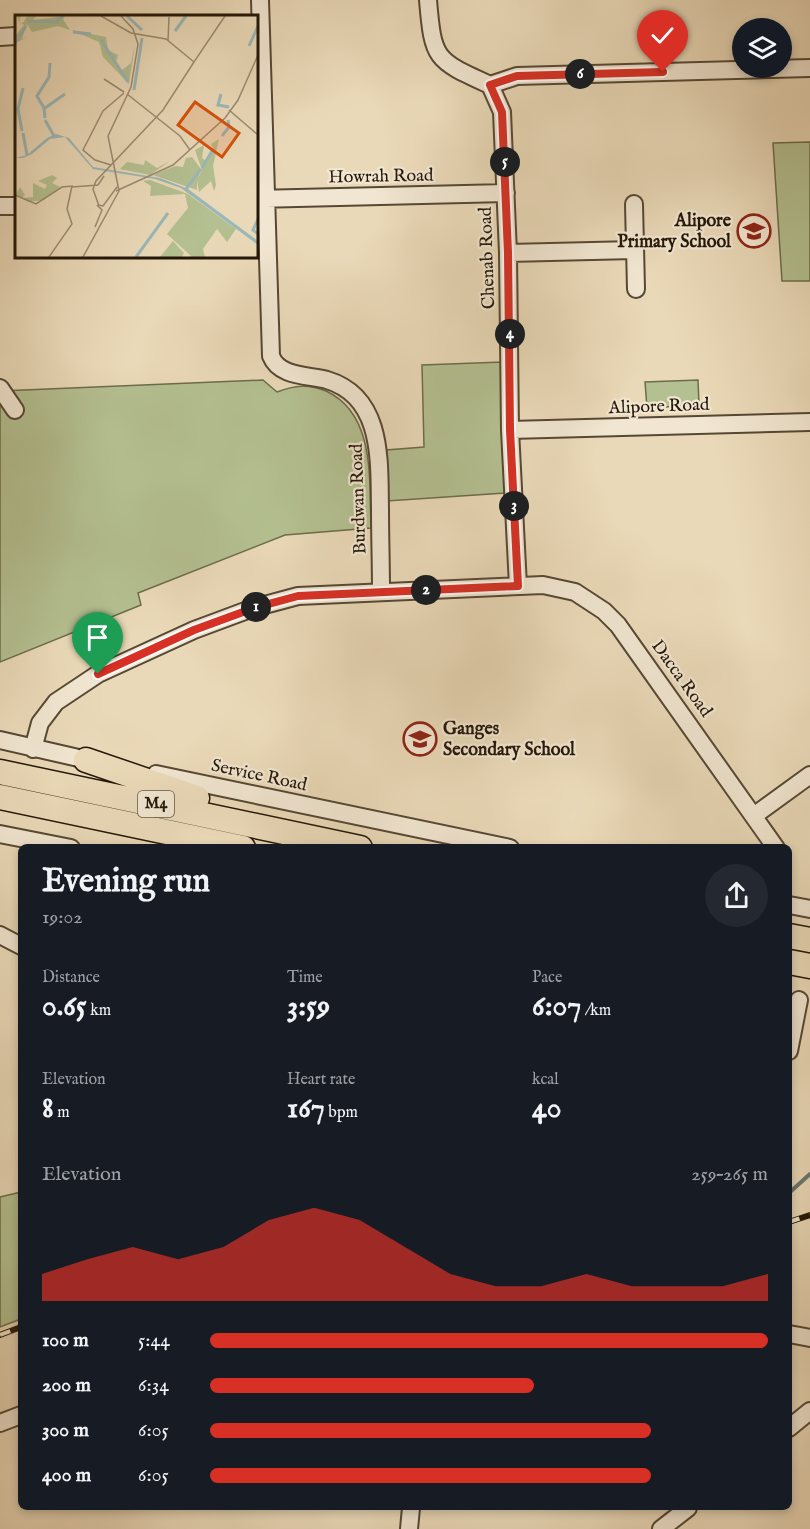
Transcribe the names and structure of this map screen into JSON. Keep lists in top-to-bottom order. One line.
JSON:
{"streets":{"highway":["M4"],"street":["Howrah Road","Chenab Road","Alipore Road","Burdwan Road","Dacca Road","Service Road"]},"crossings":[["Howrah Road","Chenab Road"],["Howrah Road","Burdwan Road"],["Chenab Road","Alipore Road"],["Chenab Road","Dacca Road"],["Burdwan Road","Dacca Road"],["Dacca Road","Service Road"]],"places":{"school or university":["Alipore Primary School","Ganges Secondary School"]},"page":{"pins":["6","5","4","3","2","1"],"heading":["Evening run","19:02"],"stats":[["Distance","0.65 km"],["Time","3:59"],["Pace","6:07 /km"],["Elevation","8 m"],["Heart rate","167 bpm"],["kcal","40"]],"chart":["Elevation","259–265 m"],"list":[{"name":"100 m","note":"5:44"},{"name":"200 m","note":"6:34"},{"name":"300 m","note":"6:05"},{"name":"400 m","note":"6:05"}]}}
